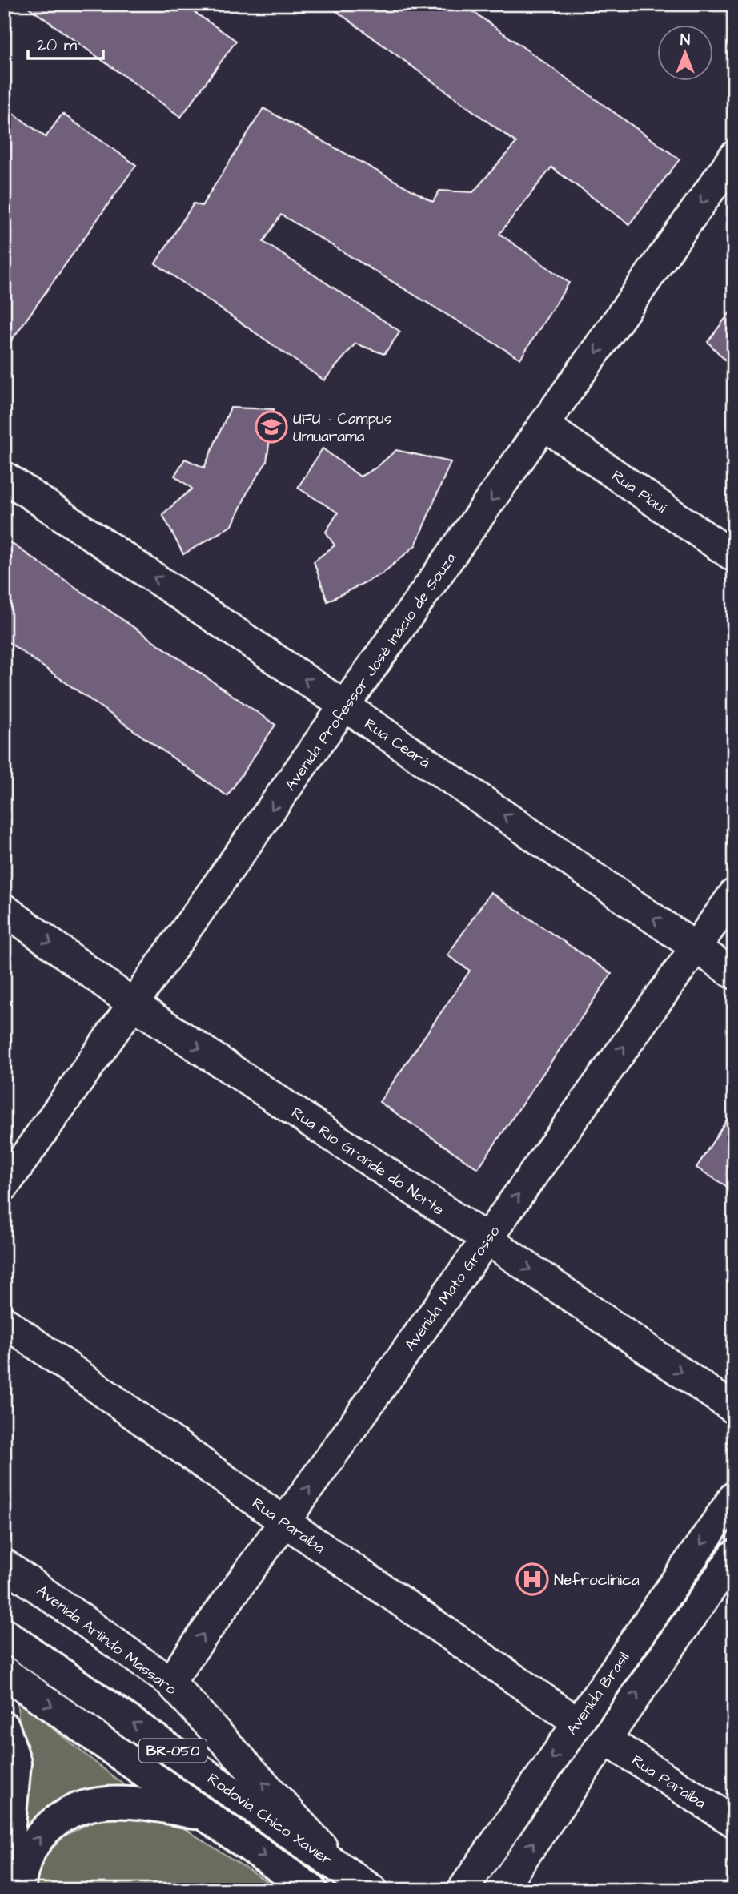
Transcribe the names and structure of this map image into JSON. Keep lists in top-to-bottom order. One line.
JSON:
{"streets":{"highway":["BR-050","Rodovia Chico Xavier"],"street":["Rua Piauí","Avenida Professor José Inácio de Souza","Rua Ceará","Rua Rio Grande do Norte","Avenida Mato Grosso","Rua Paraíba","Avenida Arlindo Massaro","Avenida Brasil"]},"crossings":[["Rua Piauí","Avenida Professor José Inácio de Souza"],["Avenida Professor José Inácio de Souza","Rua Ceará"],["Avenida Professor José Inácio de Souza","Rua Rio Grande do Norte"],["Rua Ceará","Avenida Mato Grosso"],["Rua Rio Grande do Norte","Avenida Mato Grosso"],["Avenida Mato Grosso","Rua Paraíba"],["Avenida Mato Grosso","Avenida Arlindo Massaro"],["Rua Paraíba","Avenida Brasil"],["Avenida Arlindo Massaro","Rodovia Chico Xavier"]],"one_way":["Avenida Professor José Inácio de Souza","Rua Ceará","Rua Rio Grande do Norte","Avenida Mato Grosso","Avenida Arlindo Massaro"],"places":{"school or university":["UFU - Campus Umuarama"],"hospital":["Nefroclínica"]},"scale_bar":"20 m","north":"top"}
